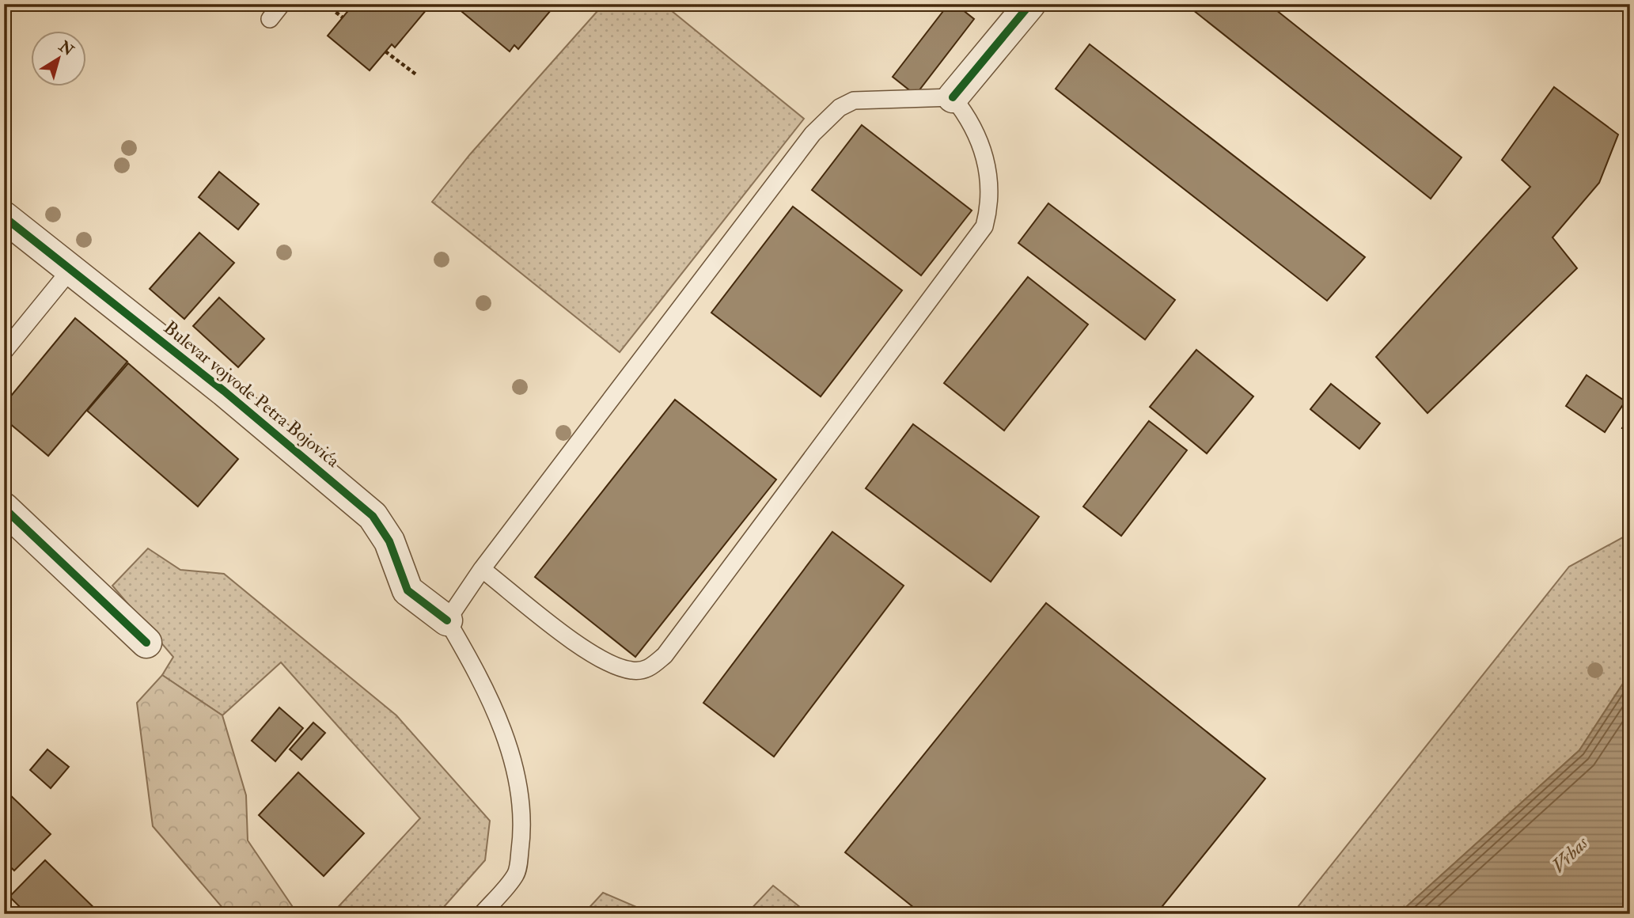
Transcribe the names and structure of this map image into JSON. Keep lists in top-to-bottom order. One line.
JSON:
{"streets":{"street":["Bulevar vojvode Petra Bojovića"]},"water":["Vrbas"],"north":"top right"}
